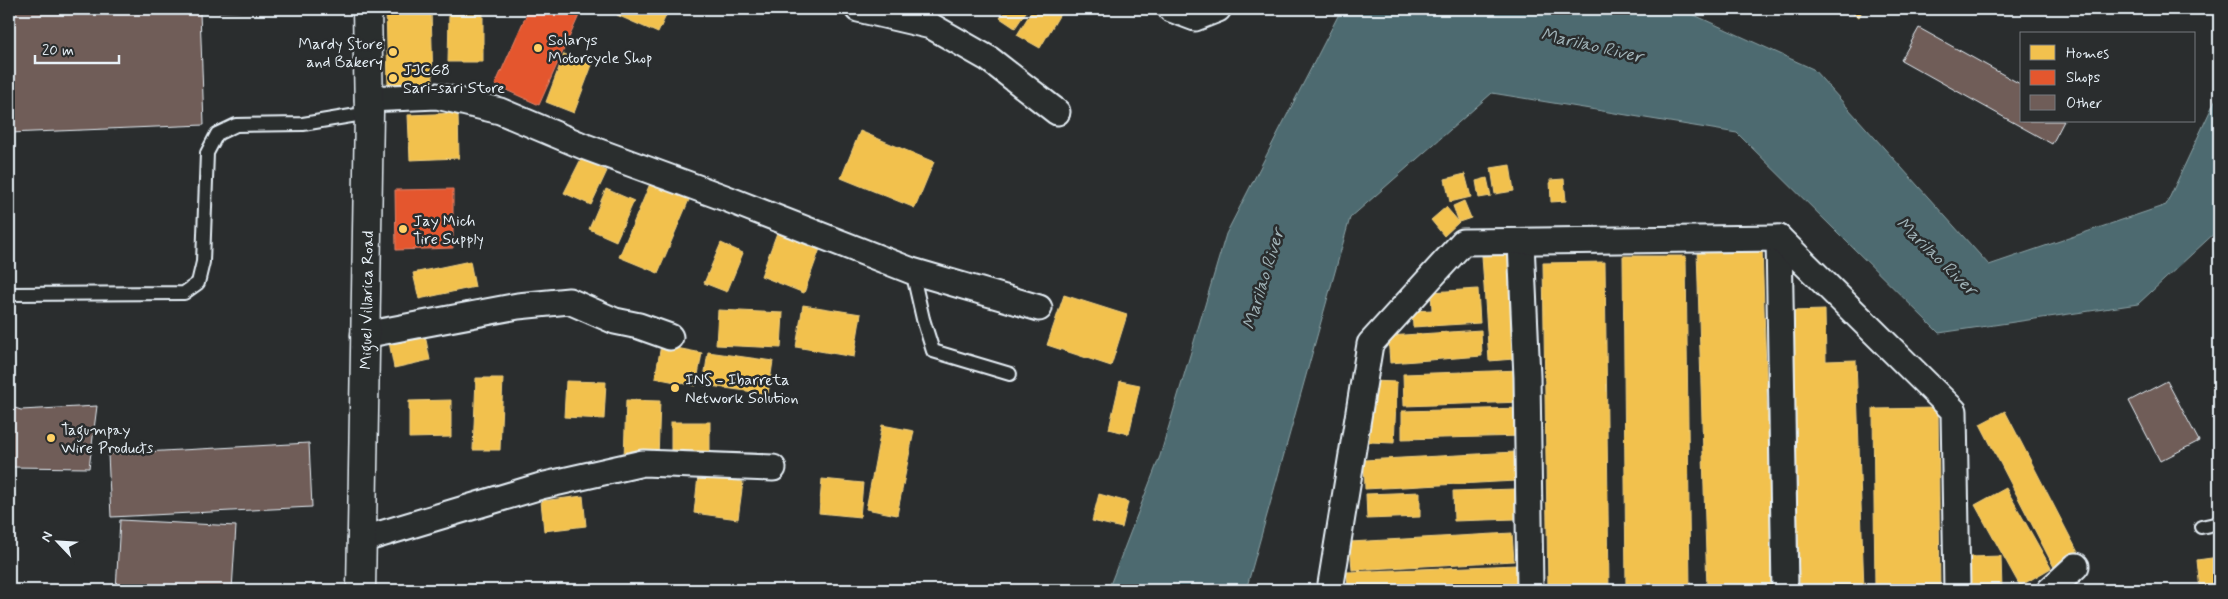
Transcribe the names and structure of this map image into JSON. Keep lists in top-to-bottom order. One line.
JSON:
{"streets":{"main road":["Miguel Villarica Road"]},"water":["Marilao River"],"places":["Solarys Motorcycle Shop","Mardy Store and Bakery","JJCG8 Sari-sari Store","Jay Mich Tire Supply","INS - Ibarreta Network Solution","Tagumpay Wire Products"],"legend":["Homes","Shops","Other"],"scale_bar":"20 m","north":"top left"}
